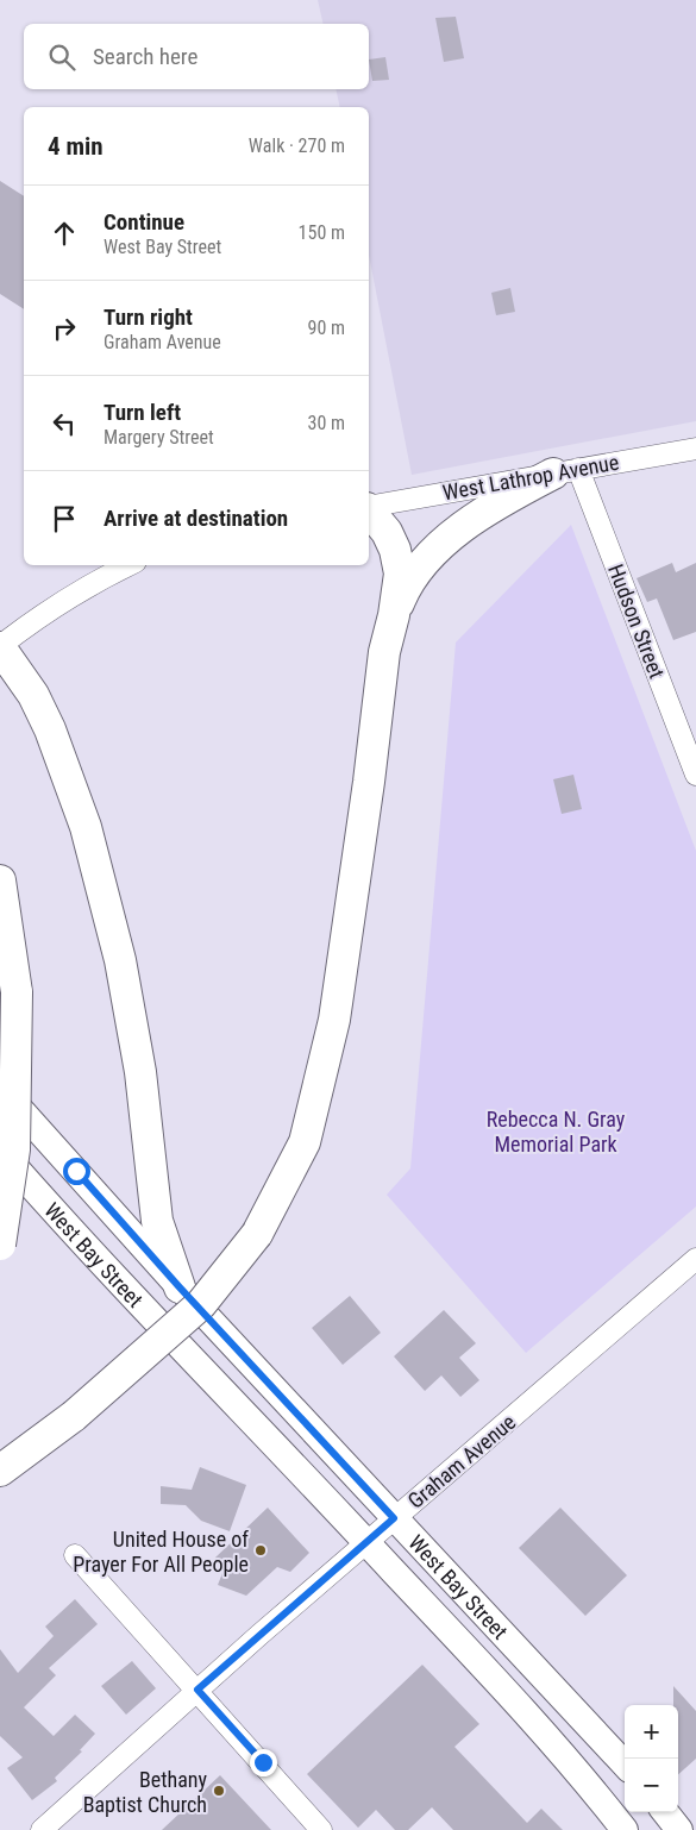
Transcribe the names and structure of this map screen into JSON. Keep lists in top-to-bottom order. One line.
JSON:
{"streets":{"main road":["West Bay Street"],"street":["West Lathrop Avenue","Hudson Street","Graham Avenue"]},"crossings":[["West Lathrop Avenue","Hudson Street"],["West Bay Street","Graham Avenue"]],"parks":["Rebecca N. Gray Memorial Park"],"places":["United House of Prayer For All People","Bethany Baptist Church"],"page":{"search":"Search here","heading":["4 min","Walk · 270 m"],"list":[["Continue","West Bay Street","150 m"],["Turn right","Graham Avenue","90 m"],["Turn left","Margery Street","30 m"],"Arrive at destination"],"map_buttons":["+","−"]}}
